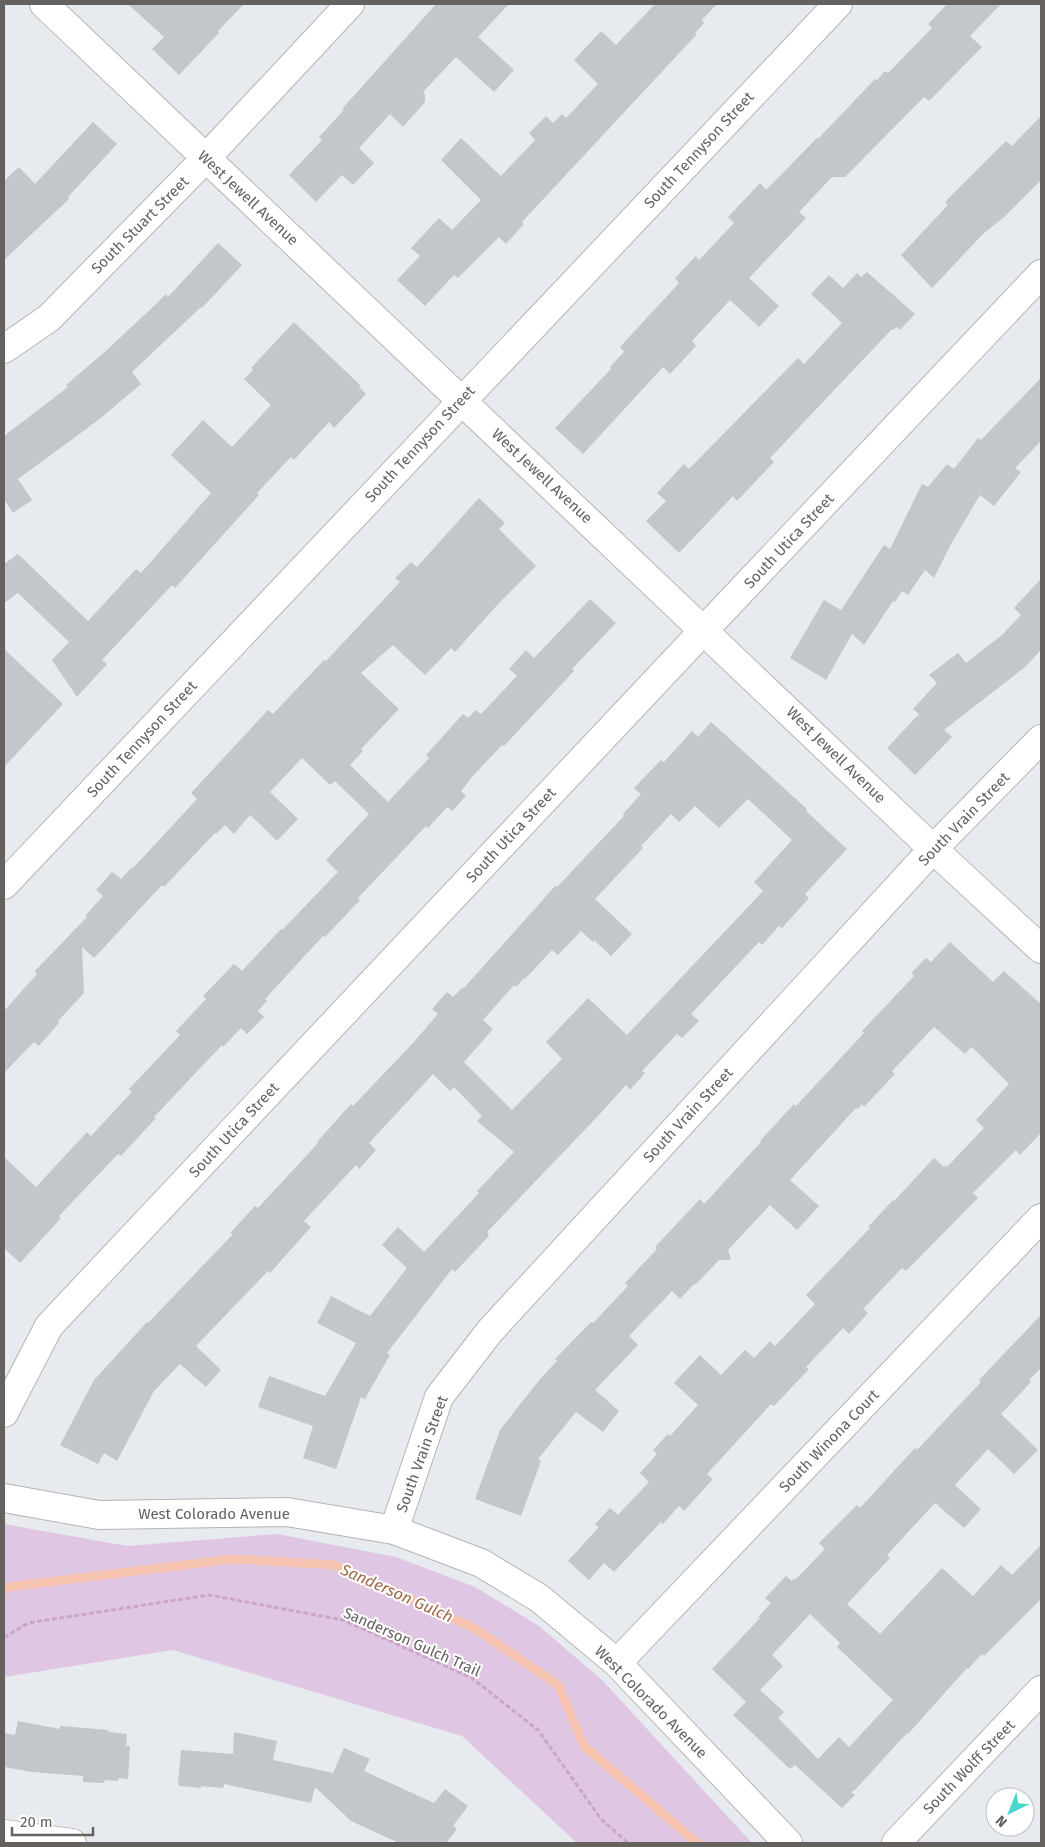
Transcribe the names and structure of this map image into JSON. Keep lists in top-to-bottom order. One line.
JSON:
{"streets":{"street":["South Tennyson Street","West Jewell Avenue","South Stuart Street","South Utica Street","South Vrain Street","South Winona Court","West Colorado Avenue","South Wolff Street"],"path":["Sanderson Gulch Trail"]},"crossings":[["South Tennyson Street","West Jewell Avenue"],["West Jewell Avenue","South Stuart Street"],["West Jewell Avenue","South Utica Street"],["West Jewell Avenue","South Vrain Street"],["South Vrain Street","West Colorado Avenue"],["South Winona Court","West Colorado Avenue"]],"water":["Sanderson Gulch"],"scale_bar":"20 m","north":"bottom left"}
